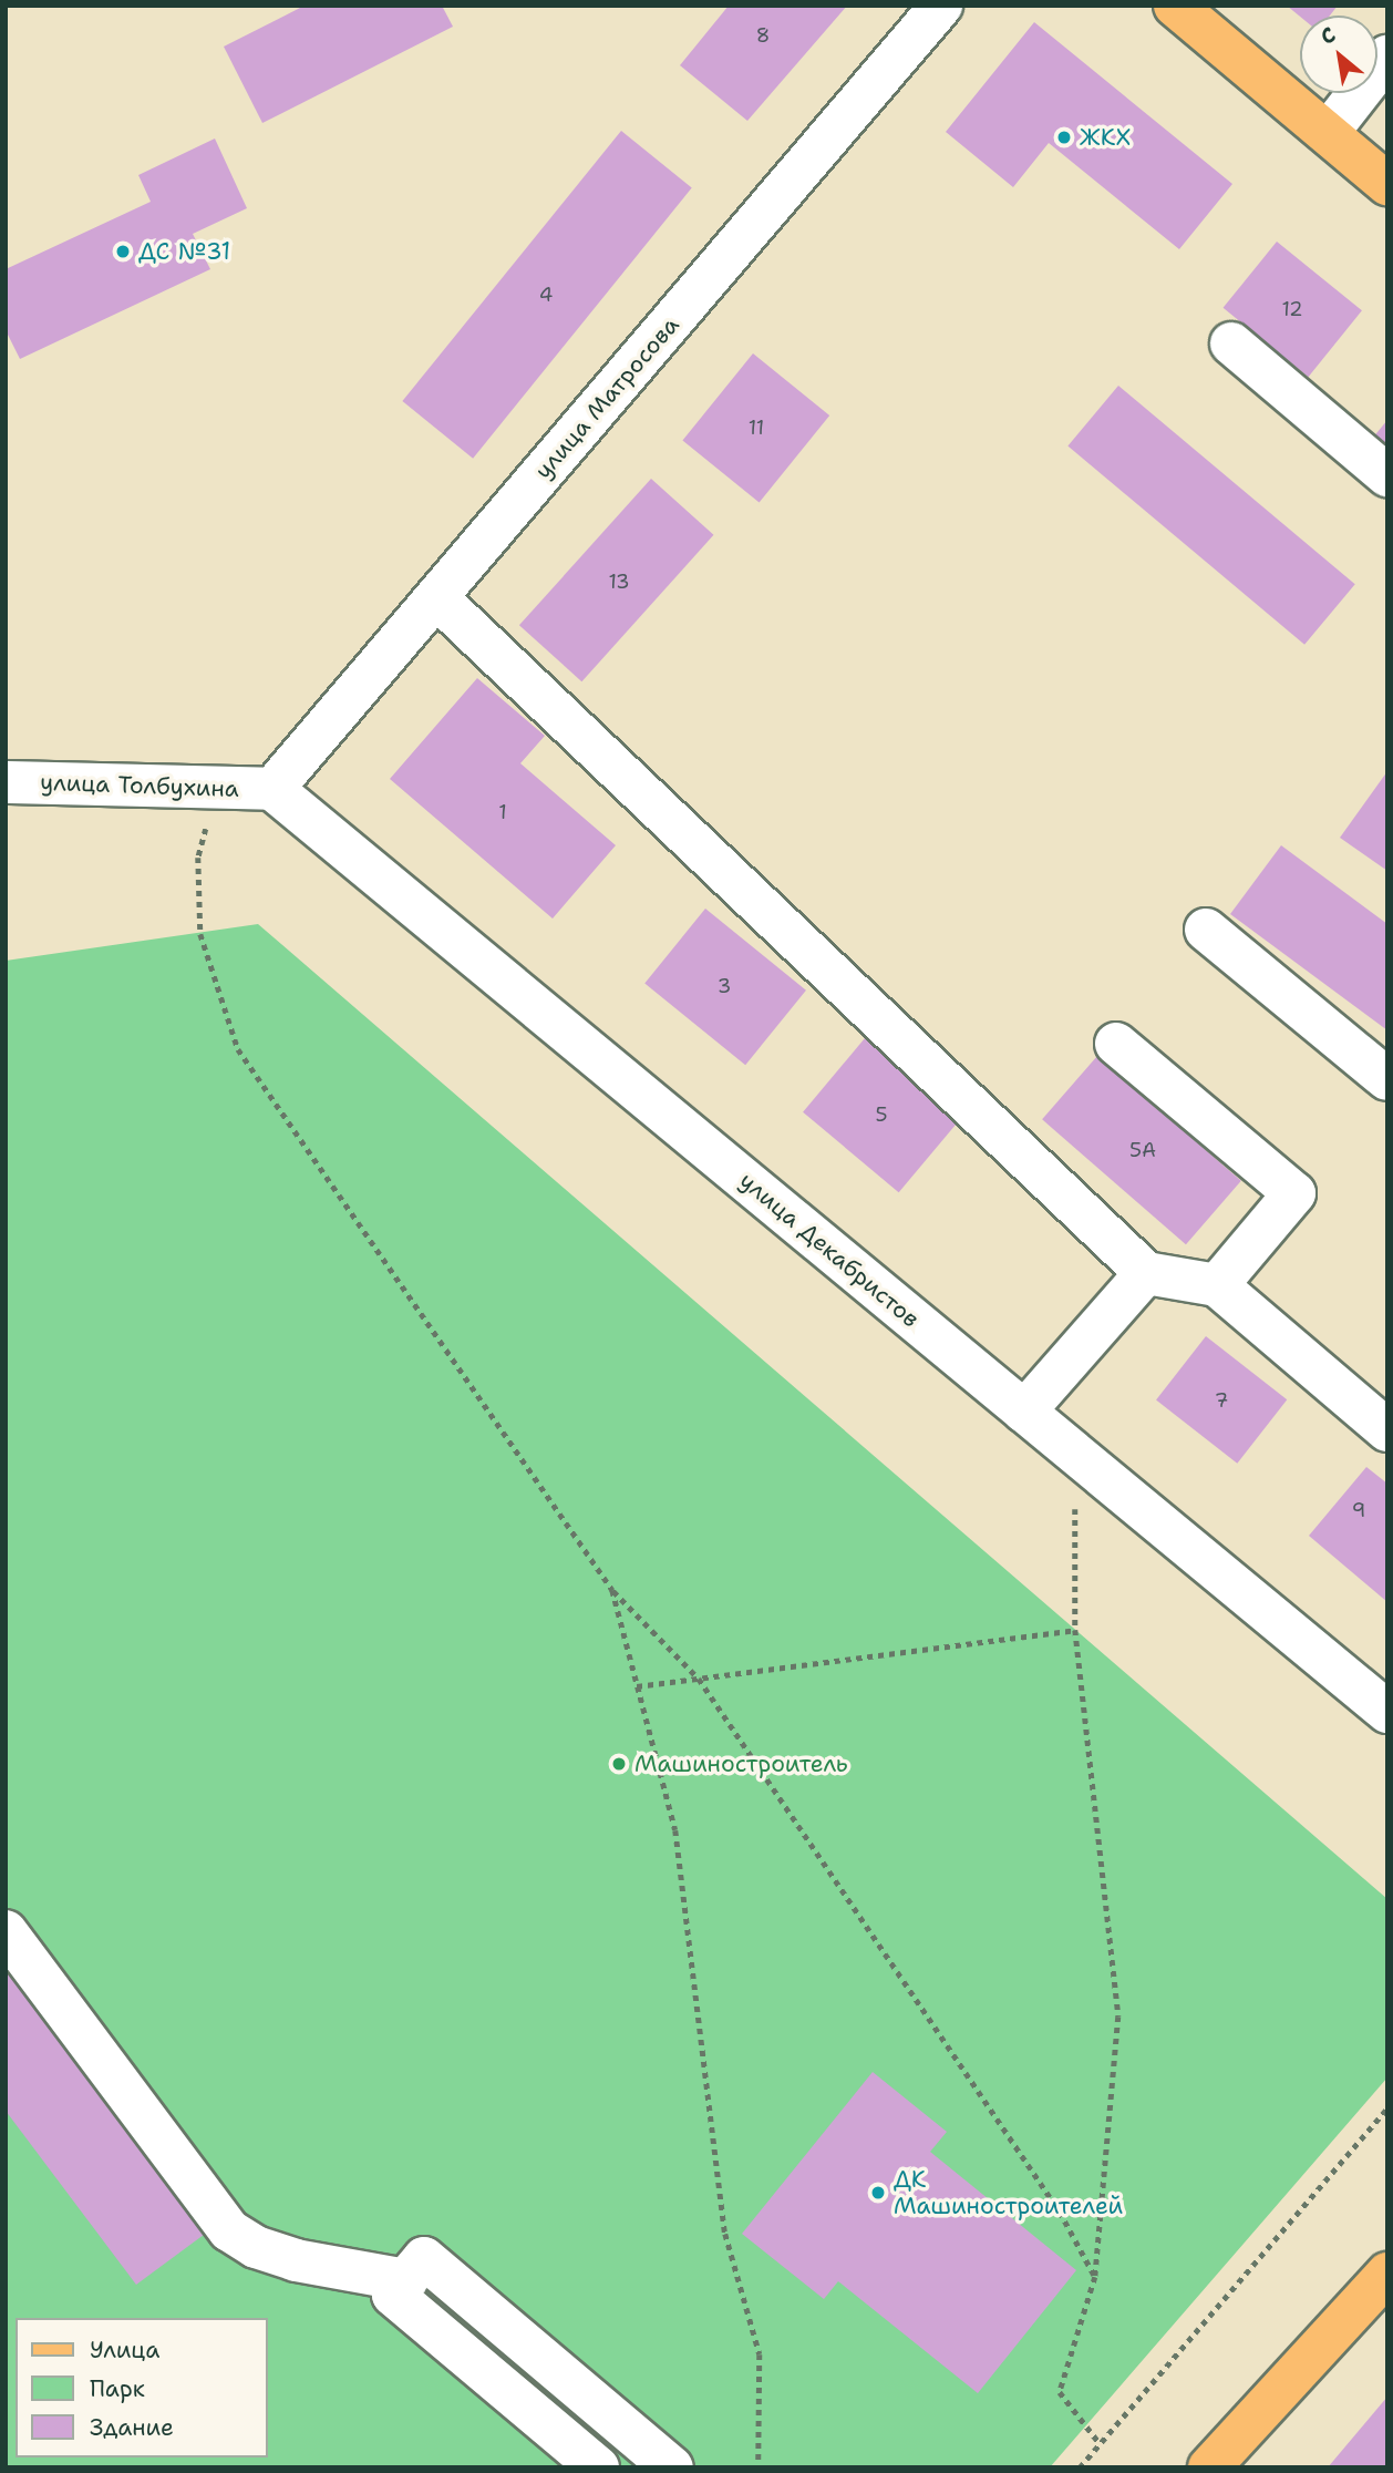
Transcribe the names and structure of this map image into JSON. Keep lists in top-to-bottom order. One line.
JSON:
{"streets":{"street":["улица Матросова","улица Толбухина","улица Декабристов"]},"crossings":[["улица Матросова","улица Толбухина"],["улица Матросова","улица Декабристов"],["улица Толбухина","улица Декабристов"]],"places":["ЖКХ","ДС №31","Машиностроитель","ДК Машиностроителей"],"house_numbers":["8","4","12","11","13","1","3","5","5А","7","9"],"legend":["Улица","Парк","Здание"],"north":"top left"}
